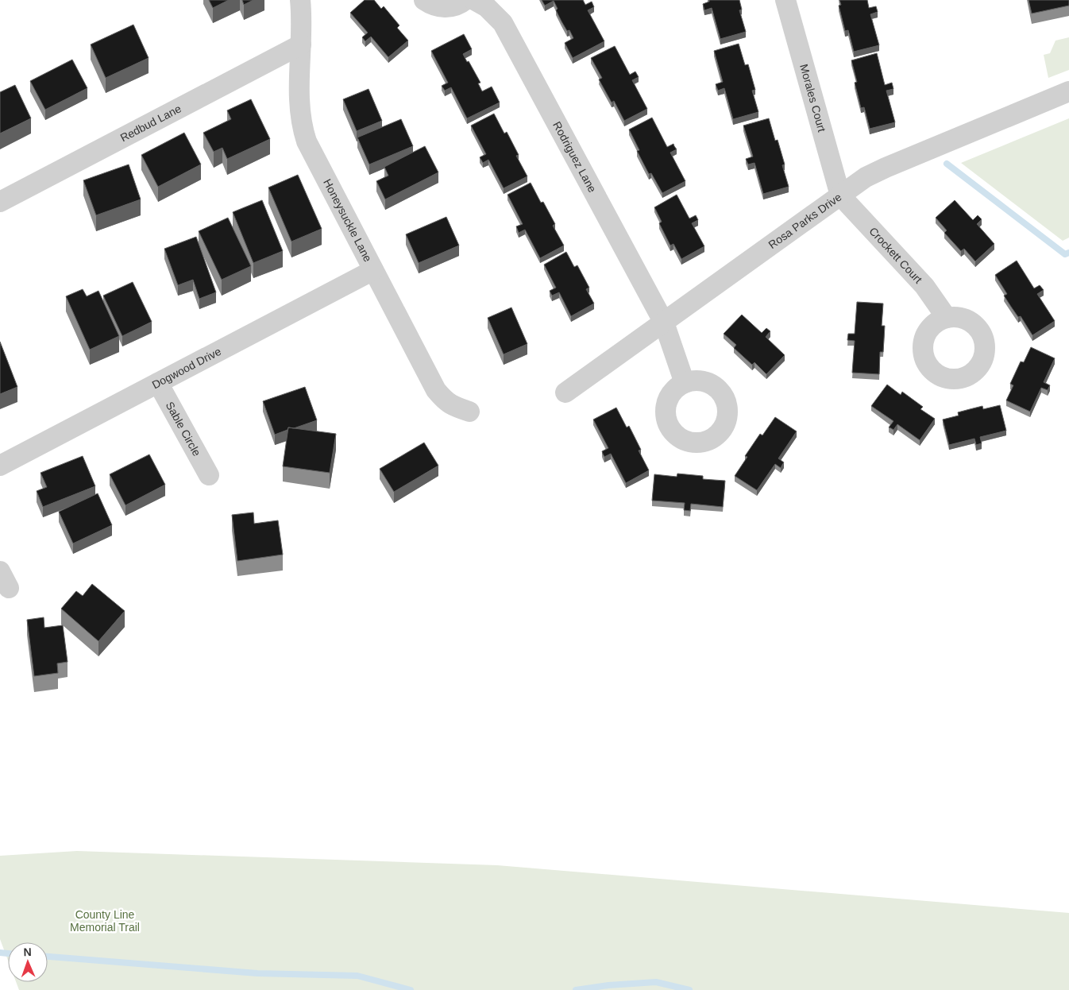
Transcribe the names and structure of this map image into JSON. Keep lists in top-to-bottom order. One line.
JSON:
{"streets":{"street":["Morales Court","Redbud Lane","Rodriguez Lane","Honeysuckle Lane","Rosa Parks Drive","Crockett Court","Dogwood Drive","Sable Circle"]},"crossings":[["Morales Court","Rosa Parks Drive"],["Morales Court","Crockett Court"],["Redbud Lane","Honeysuckle Lane"],["Rodriguez Lane","Rosa Parks Drive"],["Honeysuckle Lane","Dogwood Drive"],["Rosa Parks Drive","Crockett Court"],["Dogwood Drive","Sable Circle"]],"parks":["County Line Memorial Trail"],"north":"top"}
